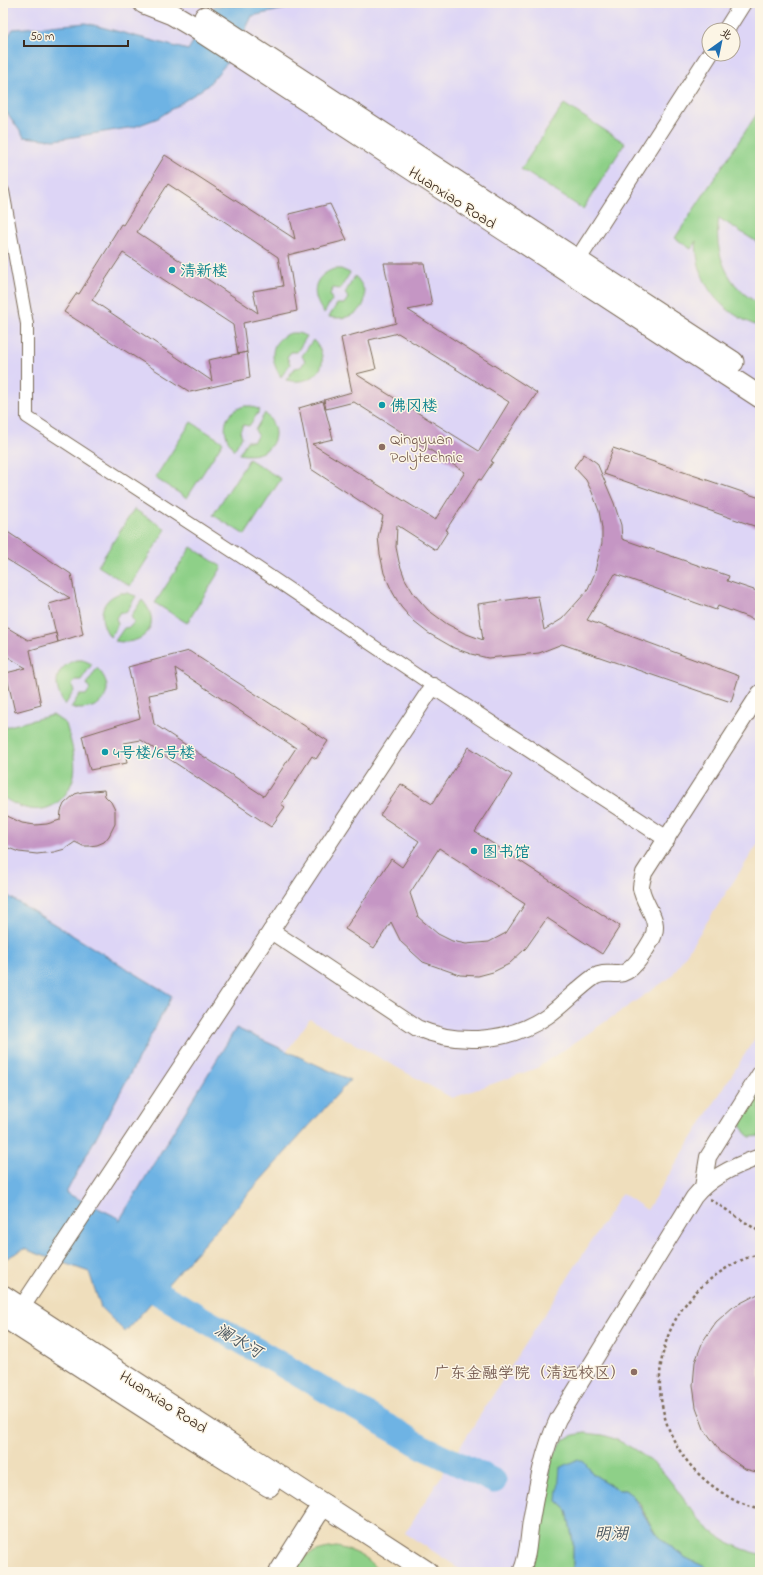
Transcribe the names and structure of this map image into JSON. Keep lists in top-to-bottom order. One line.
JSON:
{"streets":{"street":["Huanxiao Road"]},"water":["澜水河","明湖"],"places":["清新楼","佛冈楼","Qingyuan Polytechnic","4号楼/6号楼","图书馆","广东金融学院（清远校区）"],"scale_bar":"50 m","north":"top right"}
